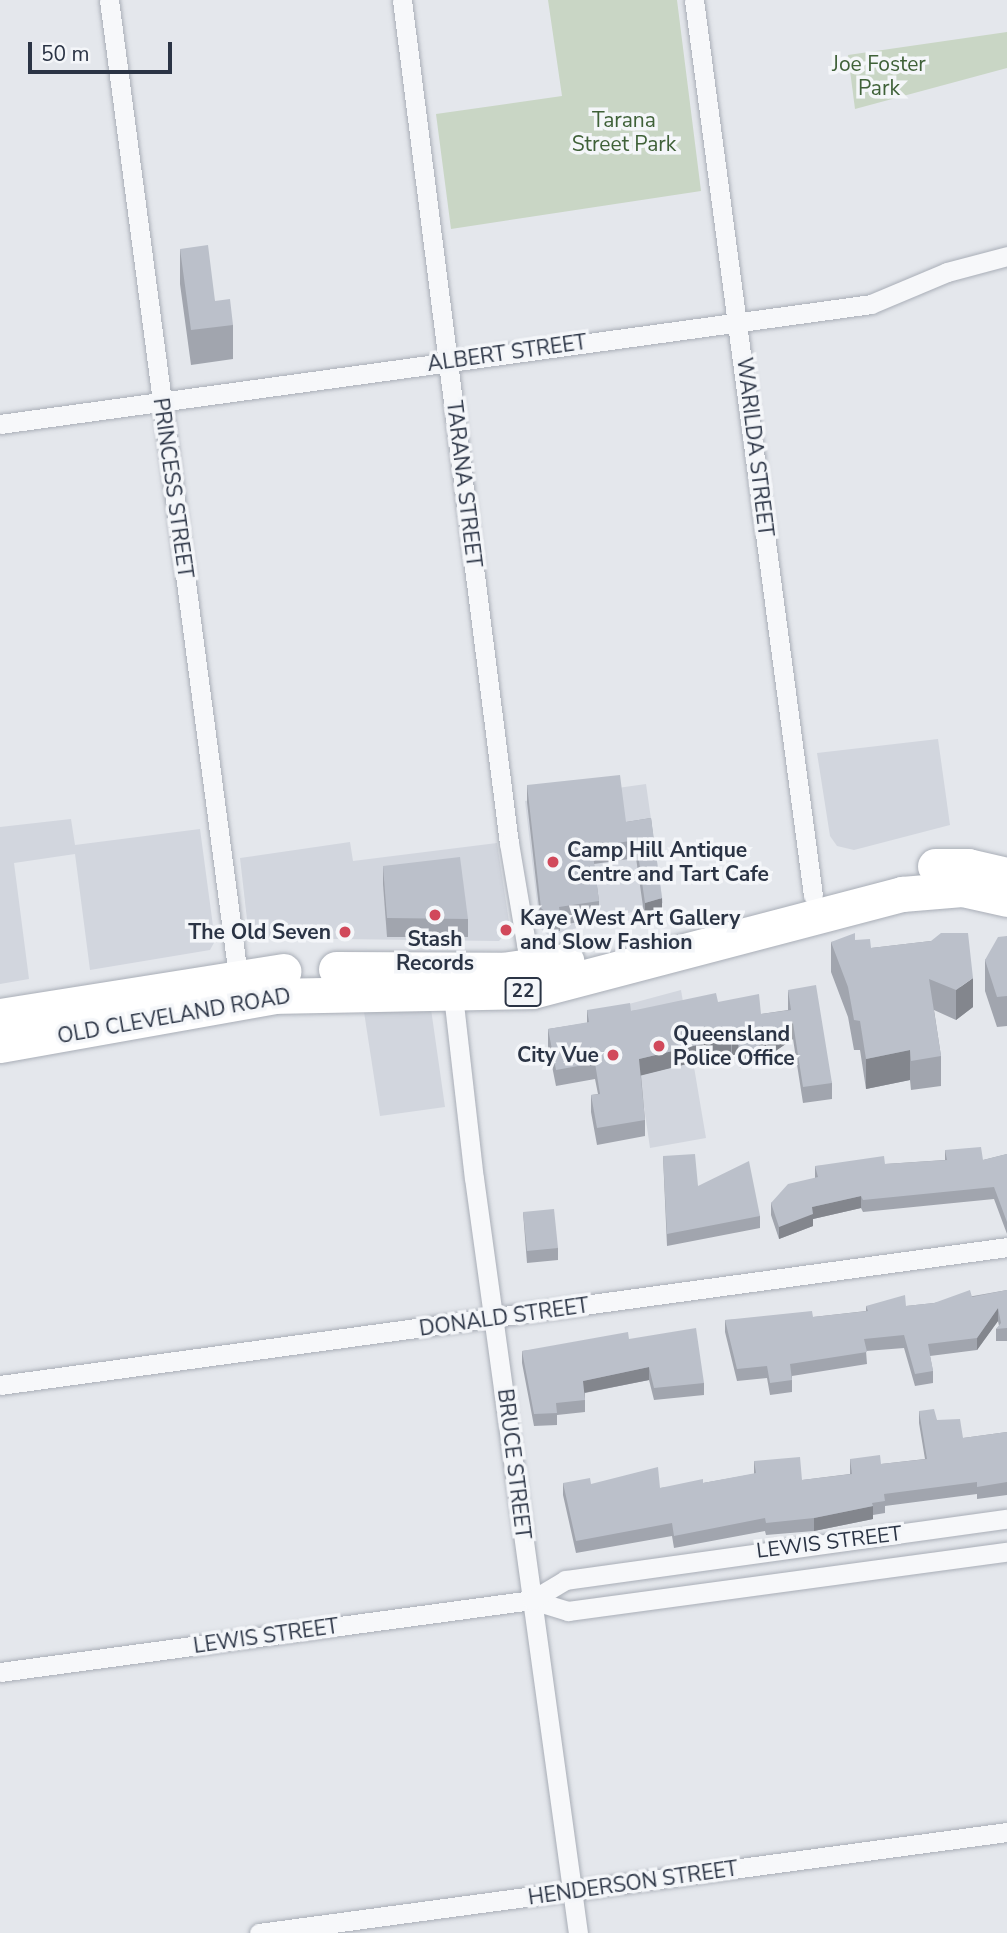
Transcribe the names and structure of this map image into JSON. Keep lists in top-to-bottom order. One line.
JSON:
{"streets":{"highway":["22","OLD CLEVELAND ROAD"],"street":["ALBERT STREET","WARILDA STREET","TARANA STREET","PRINCESS STREET","DONALD STREET","BRUCE STREET","LEWIS STREET","HENDERSON STREET"]},"crossings":[["ALBERT STREET","WARILDA STREET"],["ALBERT STREET","TARANA STREET"],["ALBERT STREET","PRINCESS STREET"],["WARILDA STREET","OLD CLEVELAND ROAD"],["TARANA STREET","OLD CLEVELAND ROAD"],["PRINCESS STREET","OLD CLEVELAND ROAD"],["OLD CLEVELAND ROAD","BRUCE STREET"],["DONALD STREET","BRUCE STREET"],["BRUCE STREET","LEWIS STREET"],["BRUCE STREET","HENDERSON STREET"]],"parks":["Joe Foster Park","Tarana Street Park"],"places":["Camp Hill Antique Centre and Tart Cafe","Stash Records","Kaye West Art Gallery and Slow Fashion","The Old Seven","Queensland Police Office","City Vue"],"scale_bar":"50 m"}
